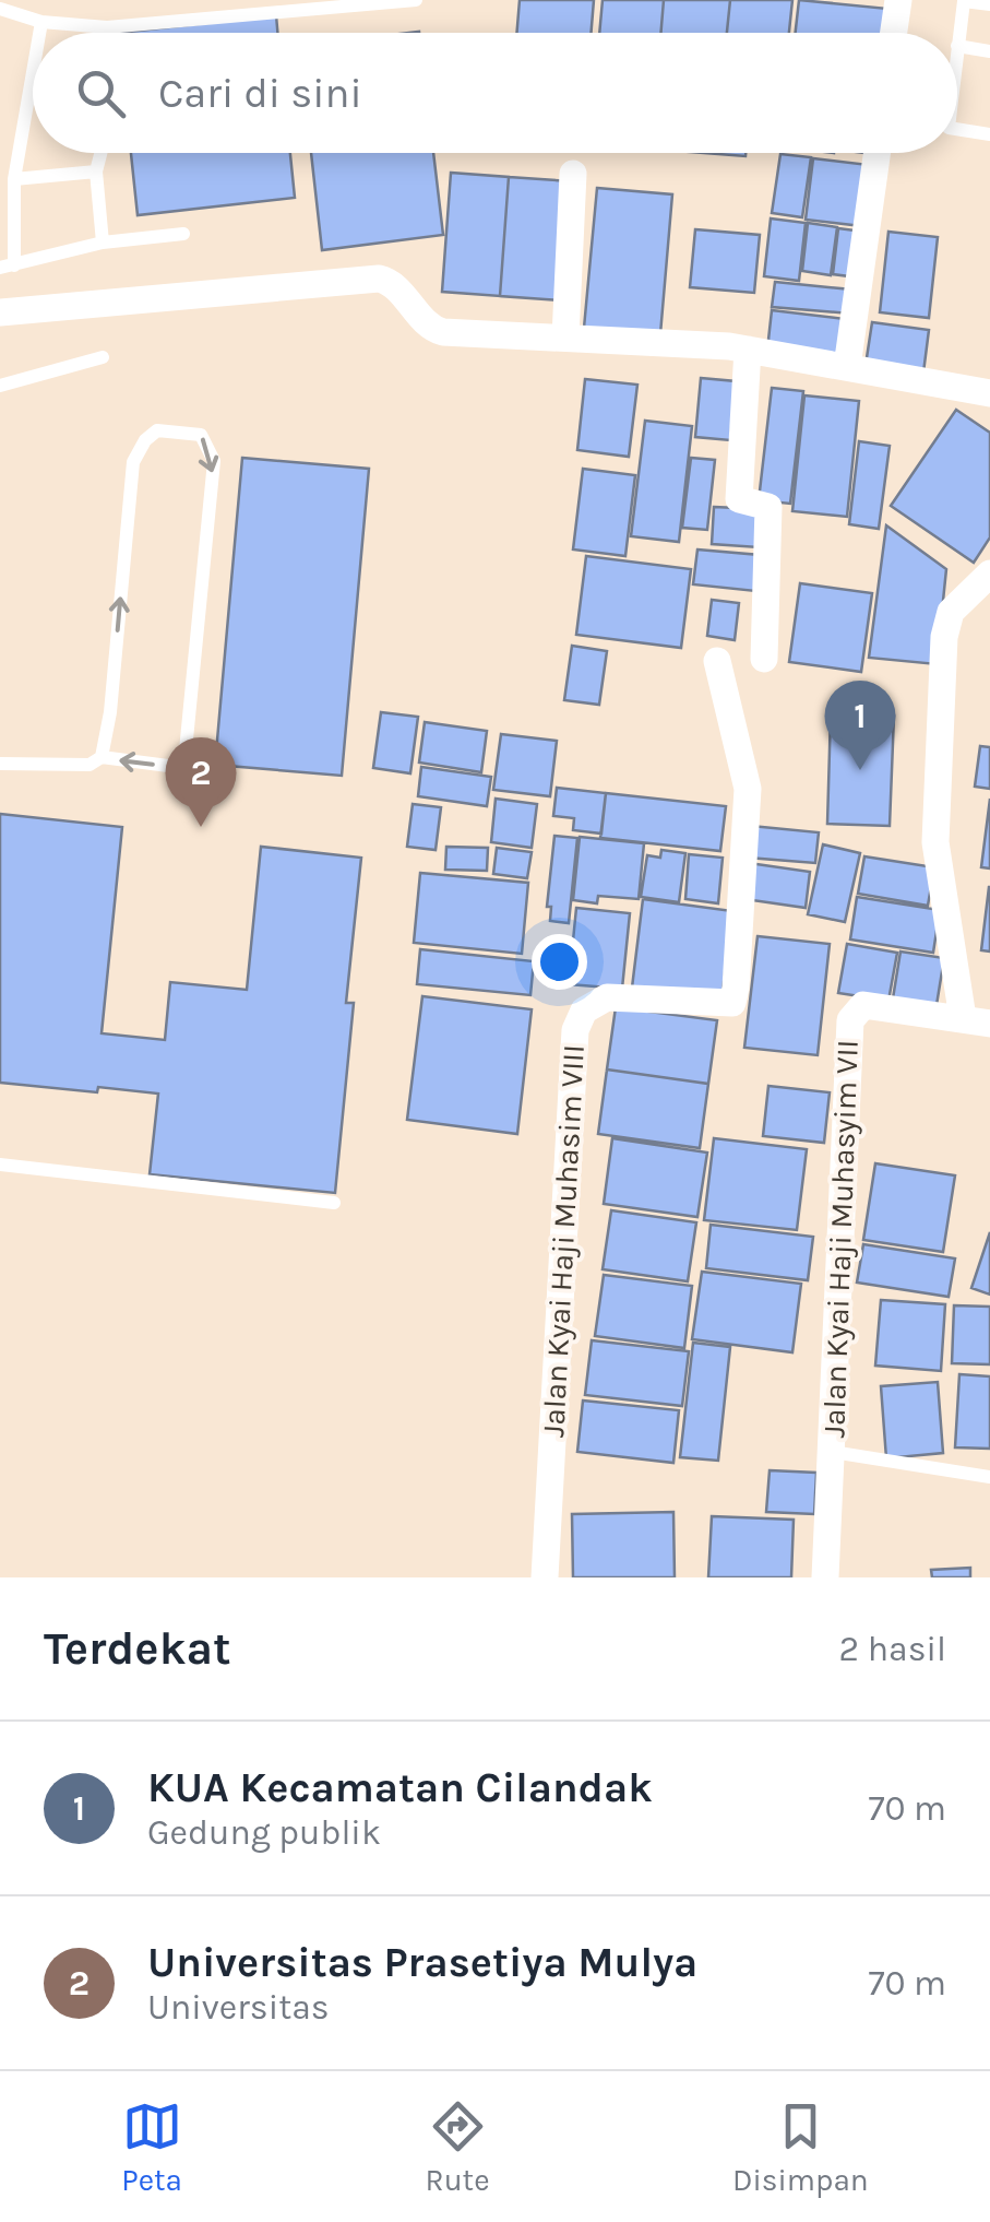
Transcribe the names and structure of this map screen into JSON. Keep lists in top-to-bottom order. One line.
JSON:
{"streets":{"street":["Jalan Kyai Haji Muhasyim VII","Jalan Kyai Haji Muhasim VIII"]},"page":{"search":"Cari di sini","pins":["1","2"],"heading":["Terdekat","2 hasil"],"list":[{"mark":"1","name":"KUA Kecamatan Cilandak","note":"Gedung publik","value":"70 m"},{"mark":"2","name":"Universitas Prasetiya Mulya","note":"Universitas","value":"70 m"}],"nav":["Peta","Rute","Disimpan"]}}
